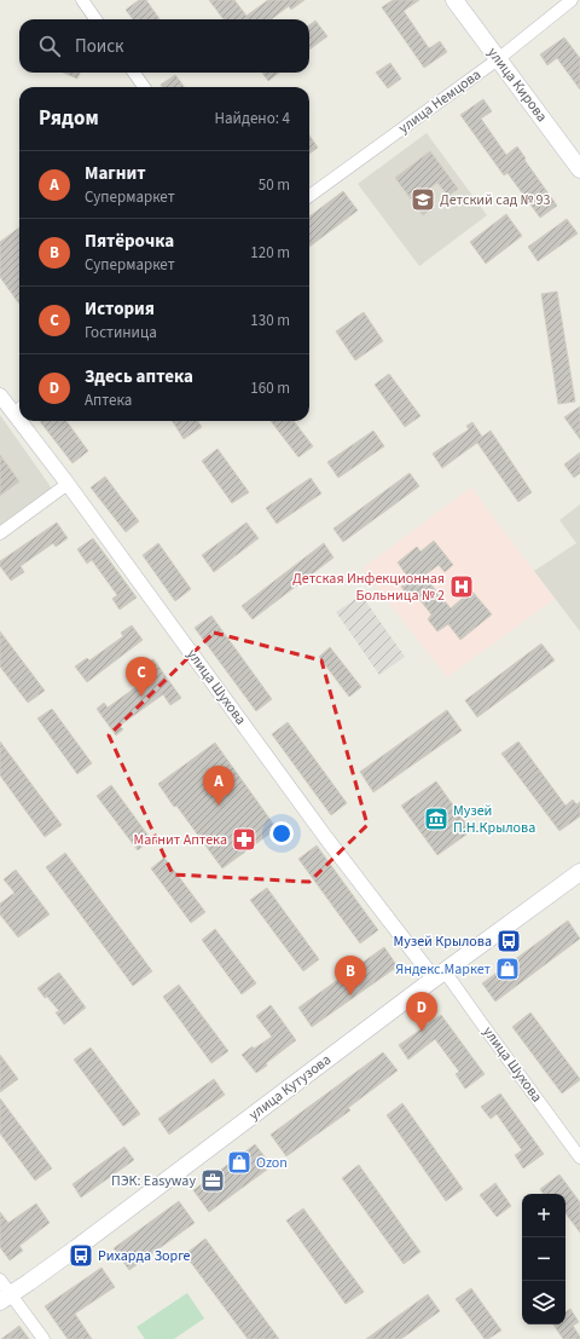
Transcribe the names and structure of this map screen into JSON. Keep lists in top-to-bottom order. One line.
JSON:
{"streets":{"main road":["улица Кирова","улица Кутузова"],"street":["улица Немцова","улица Шухова"]},"crossings":[["улица Кирова","улица Немцова"],["улица Шухова","улица Кутузова"]],"places":{"school or university":["Детский сад № 93"],"hospital":["Детская Инфекционная Больница № 2"],"museum":["Музей П.Н.Крылова"],"pharmacy":["Магнит Аптека"],"bus stop":["Музей Крылова","Рихарда Зорге"],"shop":["Яндекс.Маркет","Ozon"],"office":["ПЭК: Easyway"]},"page":{"search":"Поиск","heading":["Рядом","Найдено: 4"],"list":[{"mark":"A","name":"Магнит","note":"Супермаркет","value":"50 m"},{"mark":"B","name":"Пятёрочка","note":"Супермаркет","value":"120 m"},{"mark":"C","name":"История","note":"Гостиница","value":"130 m"},{"mark":"D","name":"Здесь аптека","note":"Аптека","value":"160 m"}],"pins":["C","A","B","D"],"map_buttons":["+","−"]}}
